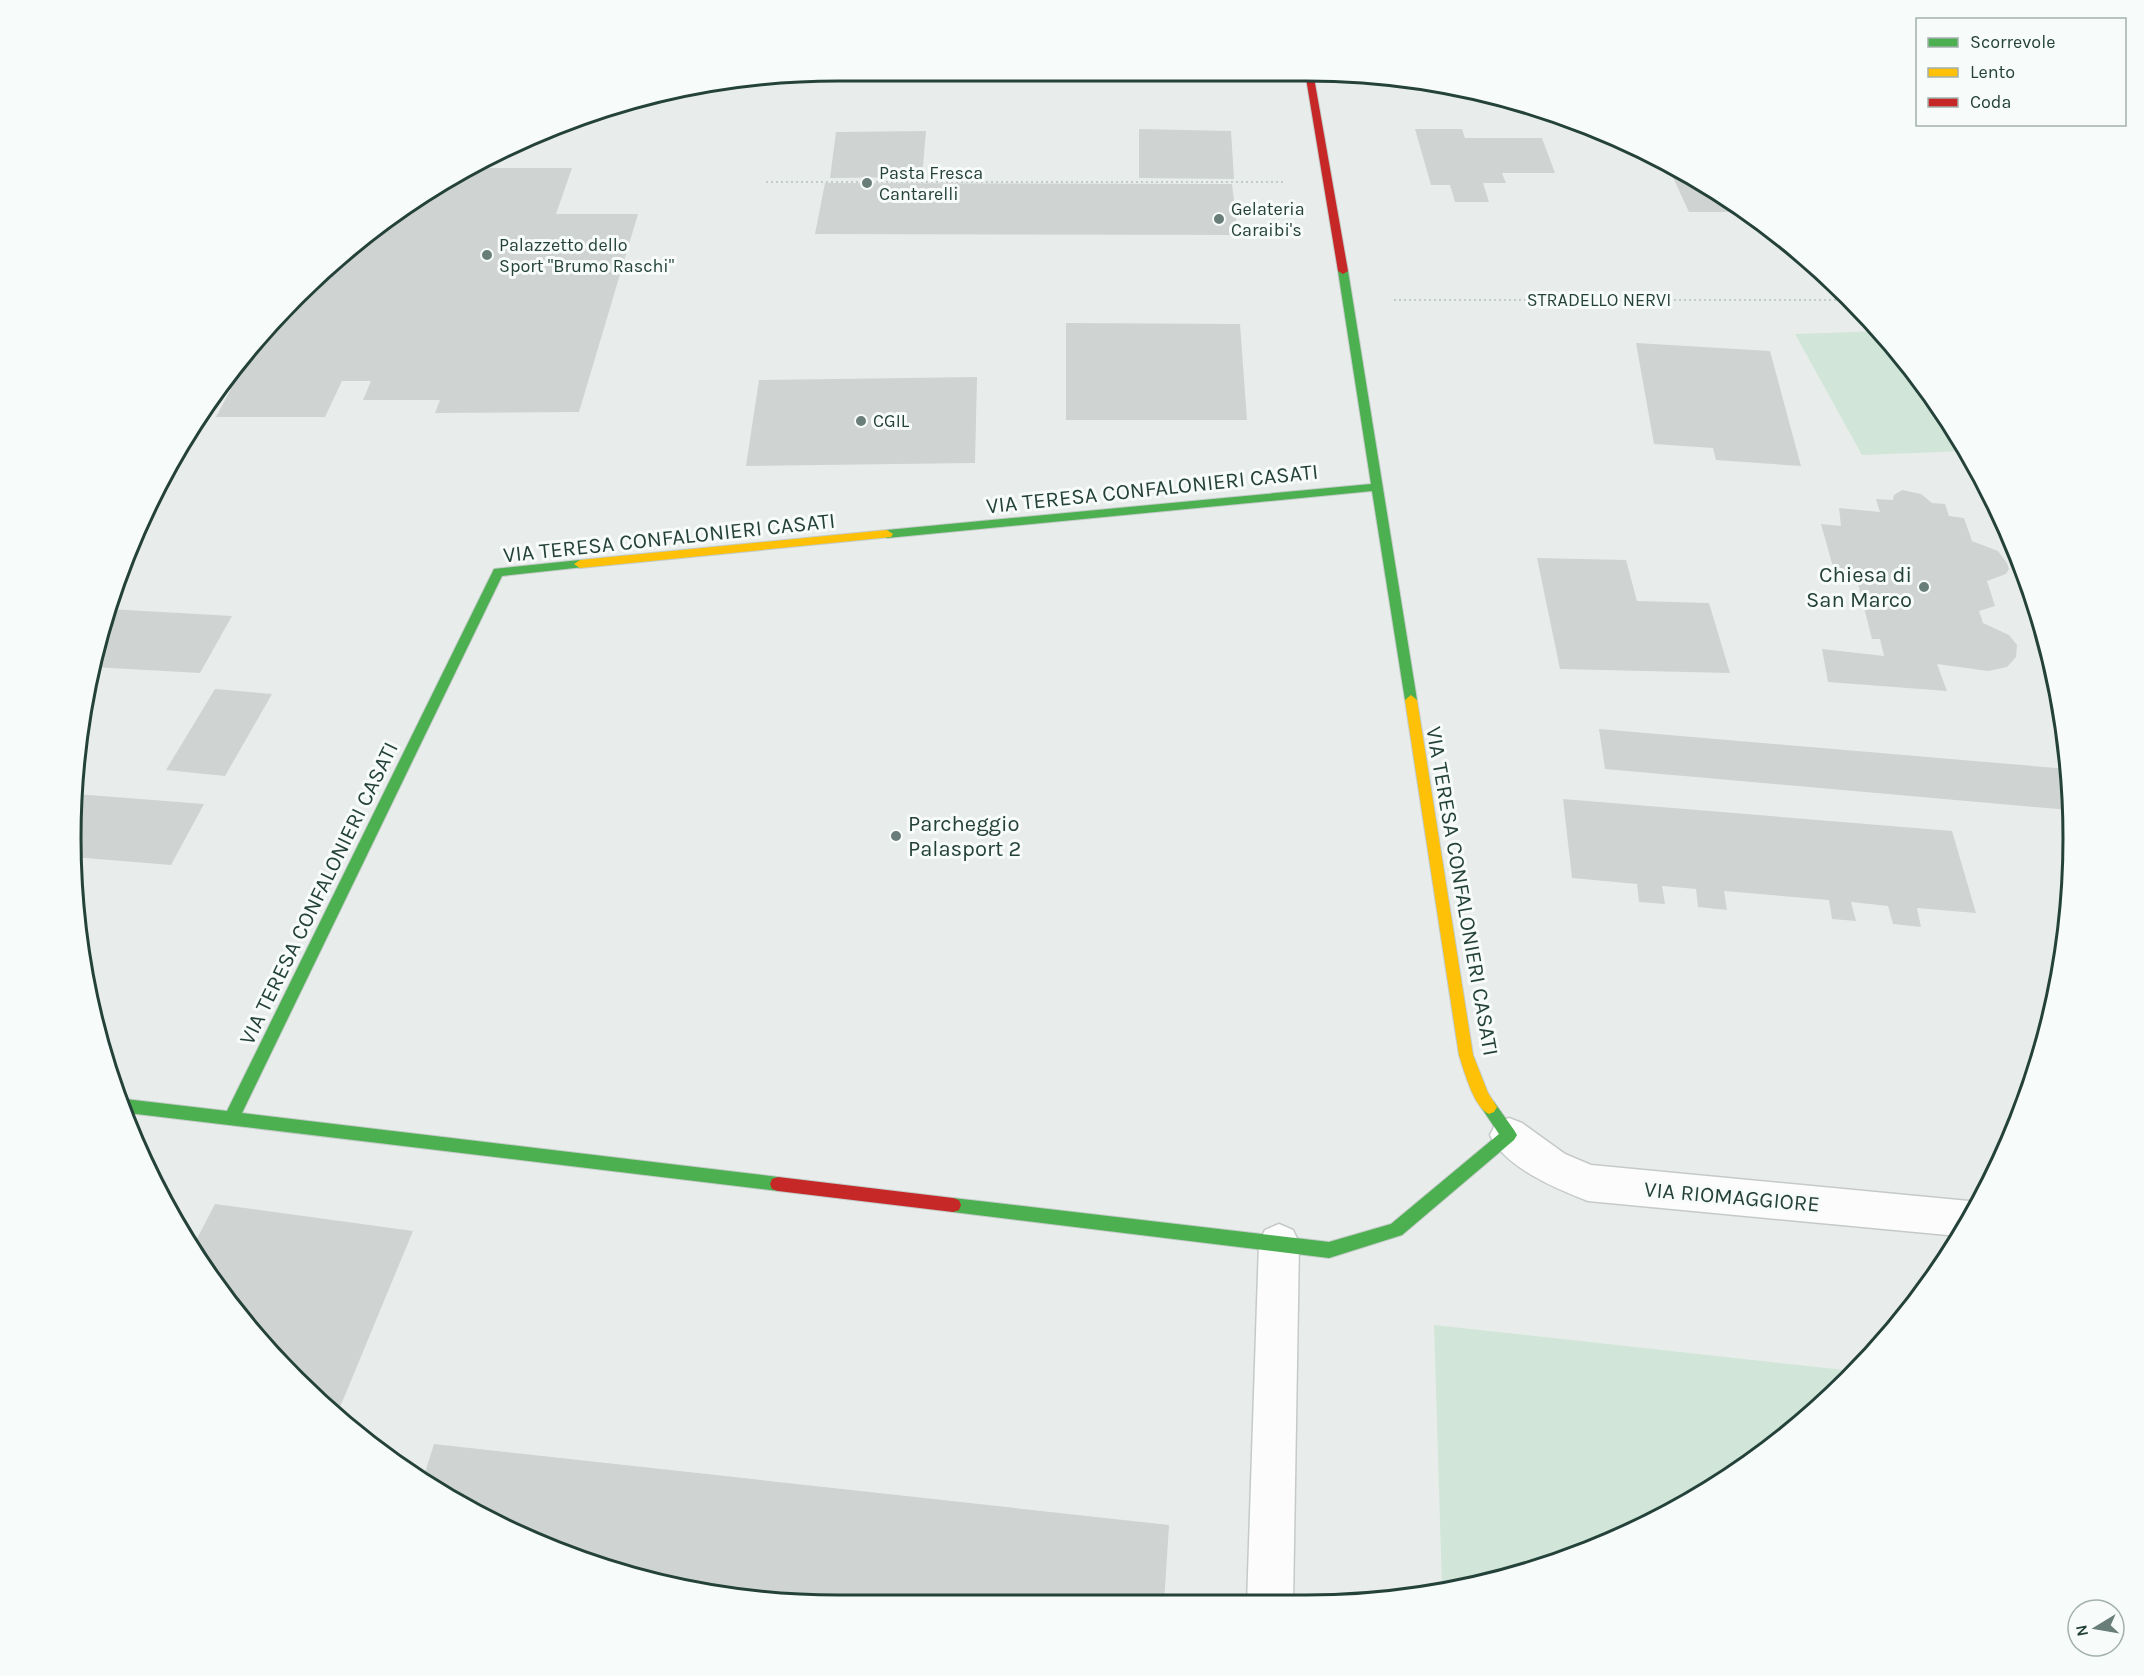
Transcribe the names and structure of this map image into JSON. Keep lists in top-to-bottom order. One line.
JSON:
{"streets":{"street":["VIA TERESA CONFALONIERI CASATI","VIA RIOMAGGIORE"],"path":["STRADELLO NERVI"]},"crossings":[["STRADELLO NERVI","VIA TERESA CONFALONIERI CASATI"],["VIA TERESA CONFALONIERI CASATI","VIA RIOMAGGIORE"]],"places":["Pasta Fresca Cantarelli","Gelateria Caraibi's","Palazzetto dello Sport \"Brumo Raschi\"","CGIL","Chiesa di San Marco","Parcheggio Palasport 2"],"legend":["Scorrevole","Lento","Coda"],"north":"left"}
